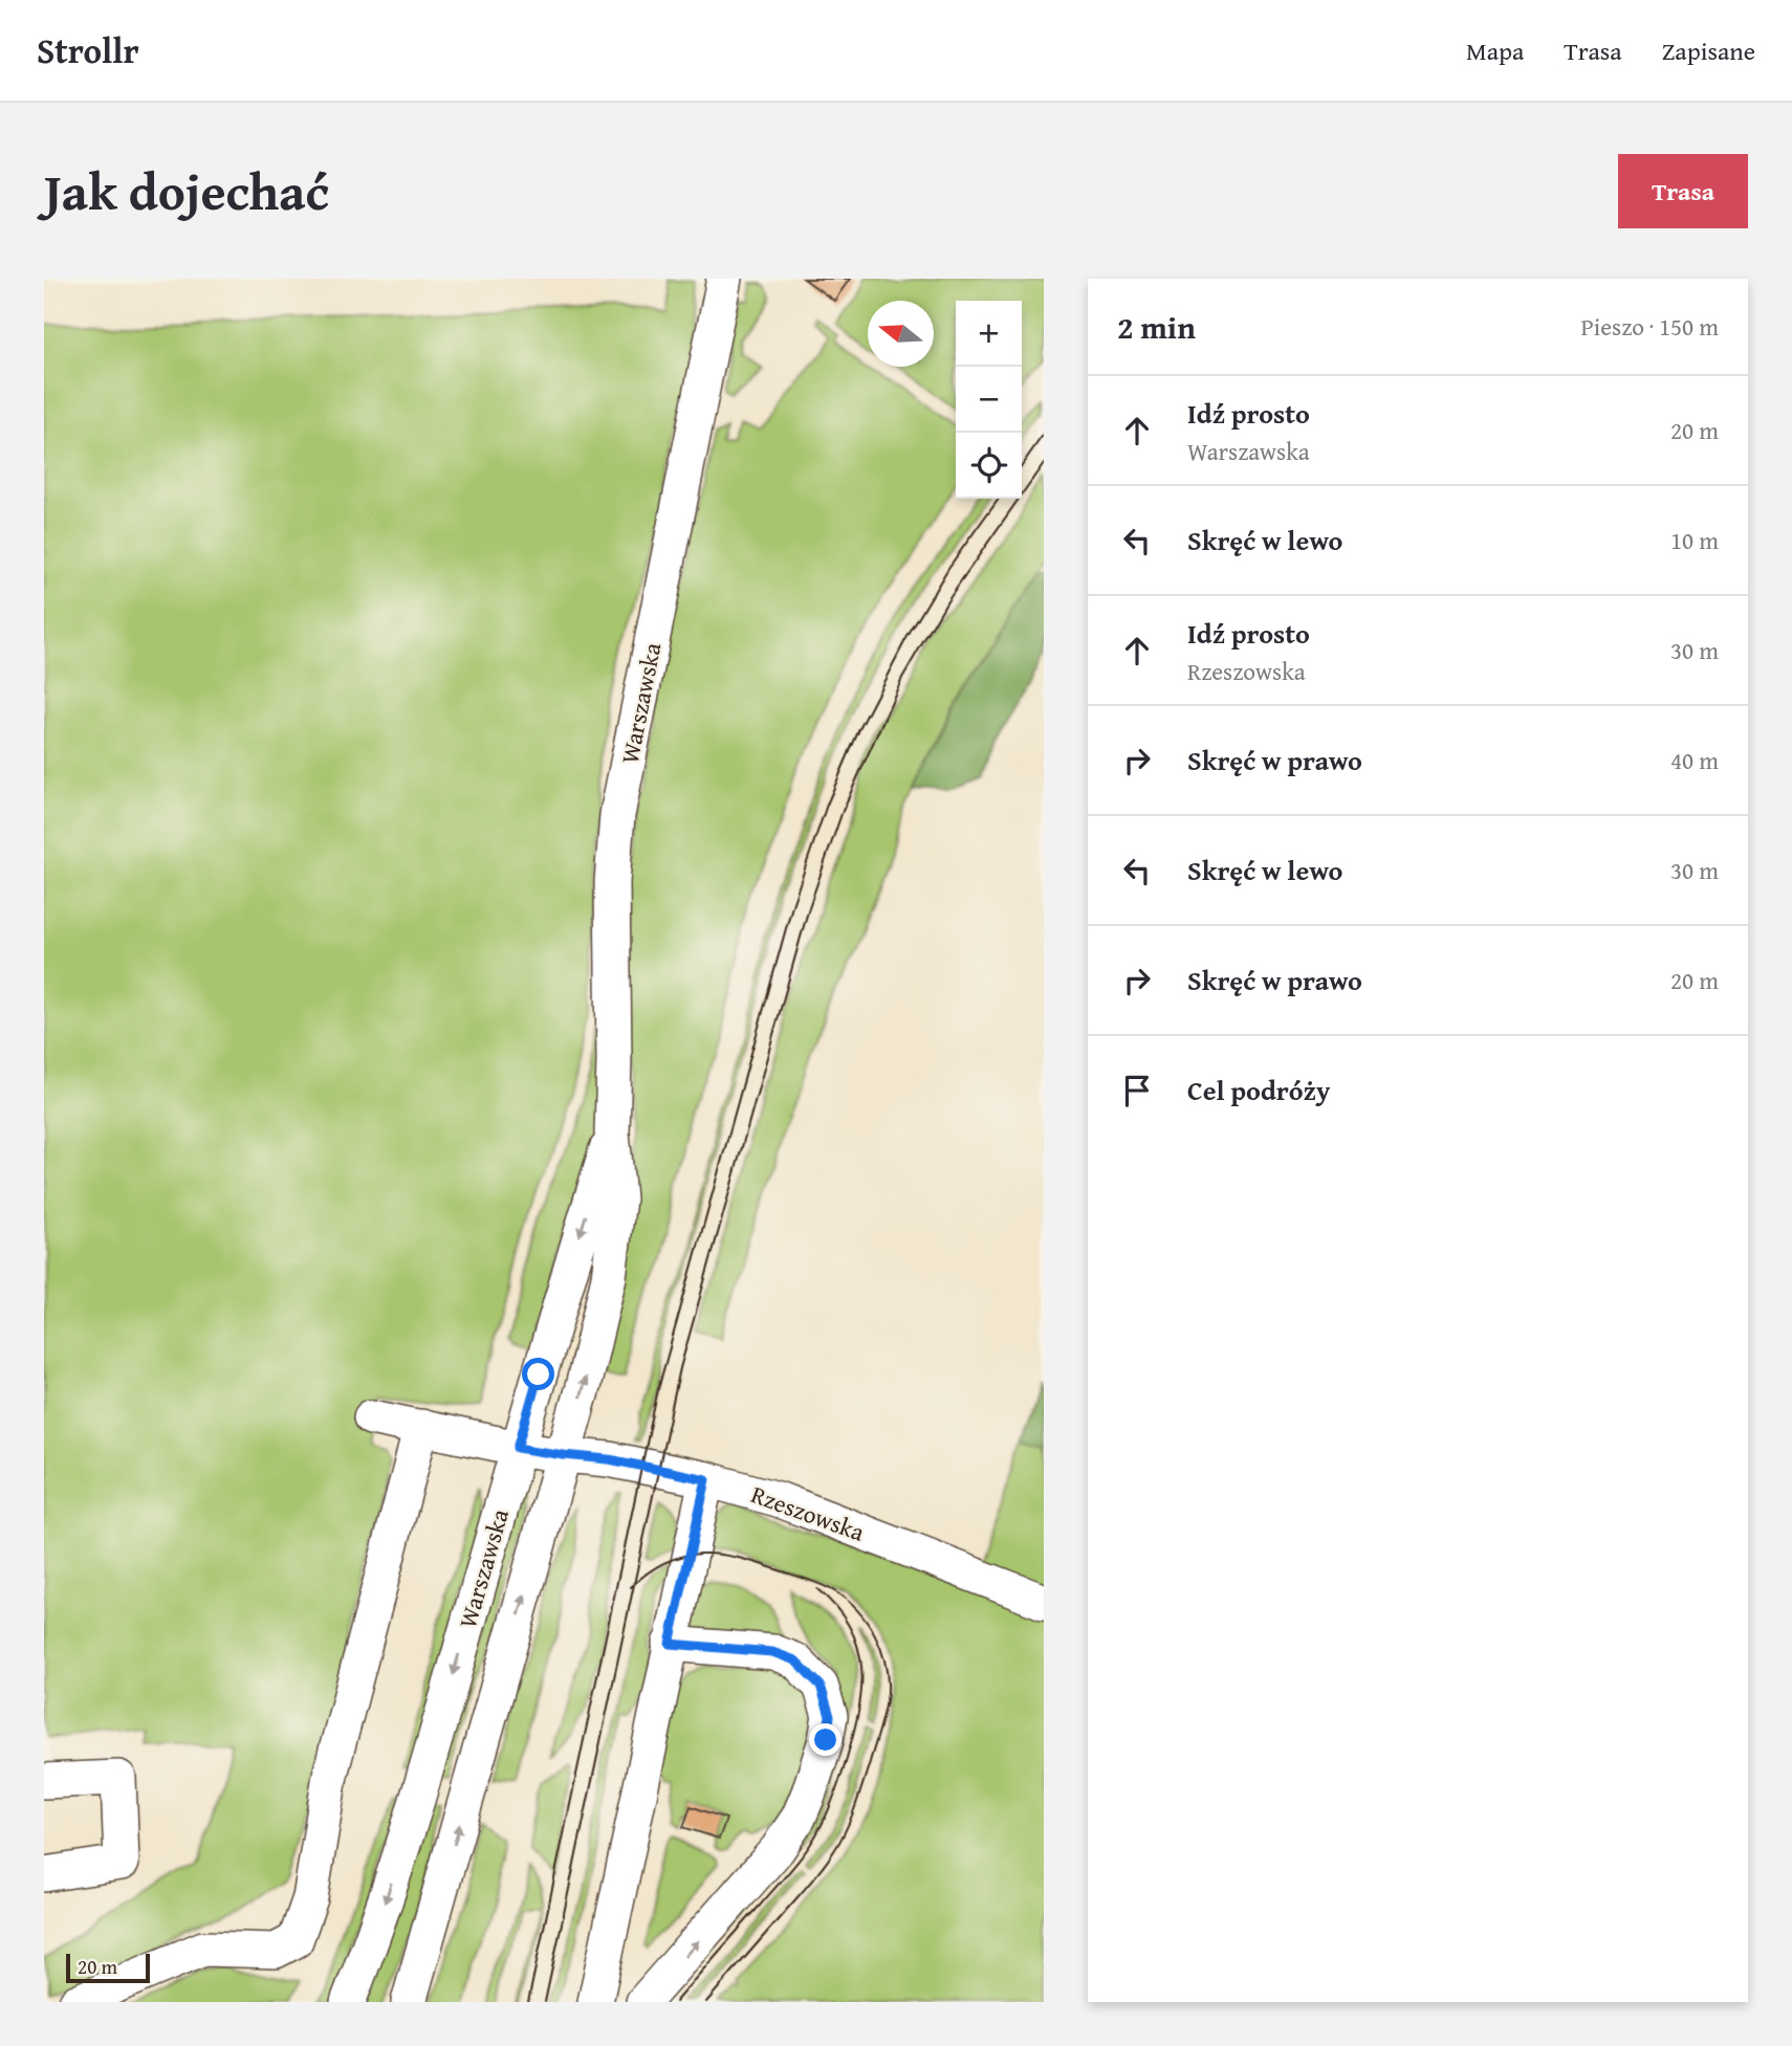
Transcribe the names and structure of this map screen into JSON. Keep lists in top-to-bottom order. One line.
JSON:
{"streets":{"street":["Warszawska","Rzeszowska"]},"crossings":[["Warszawska","Rzeszowska"]],"scale_bar":"20 m","north":"left","page":{"header":"Strollr","nav":["Mapa","Trasa","Zapisane"],"title":"Jak dojechać","buttons":"Trasa","heading":["2 min","Pieszo · 150 m"],"map_buttons":["+","−"],"list":[["Idź prosto","Warszawska","20 m"],["Skręć w lewo","10 m"],["Idź prosto","Rzeszowska","30 m"],["Skręć w prawo","40 m"],["Skręć w lewo","30 m"],["Skręć w prawo","20 m"],"Cel podróży"],"scale":"20 m"}}
